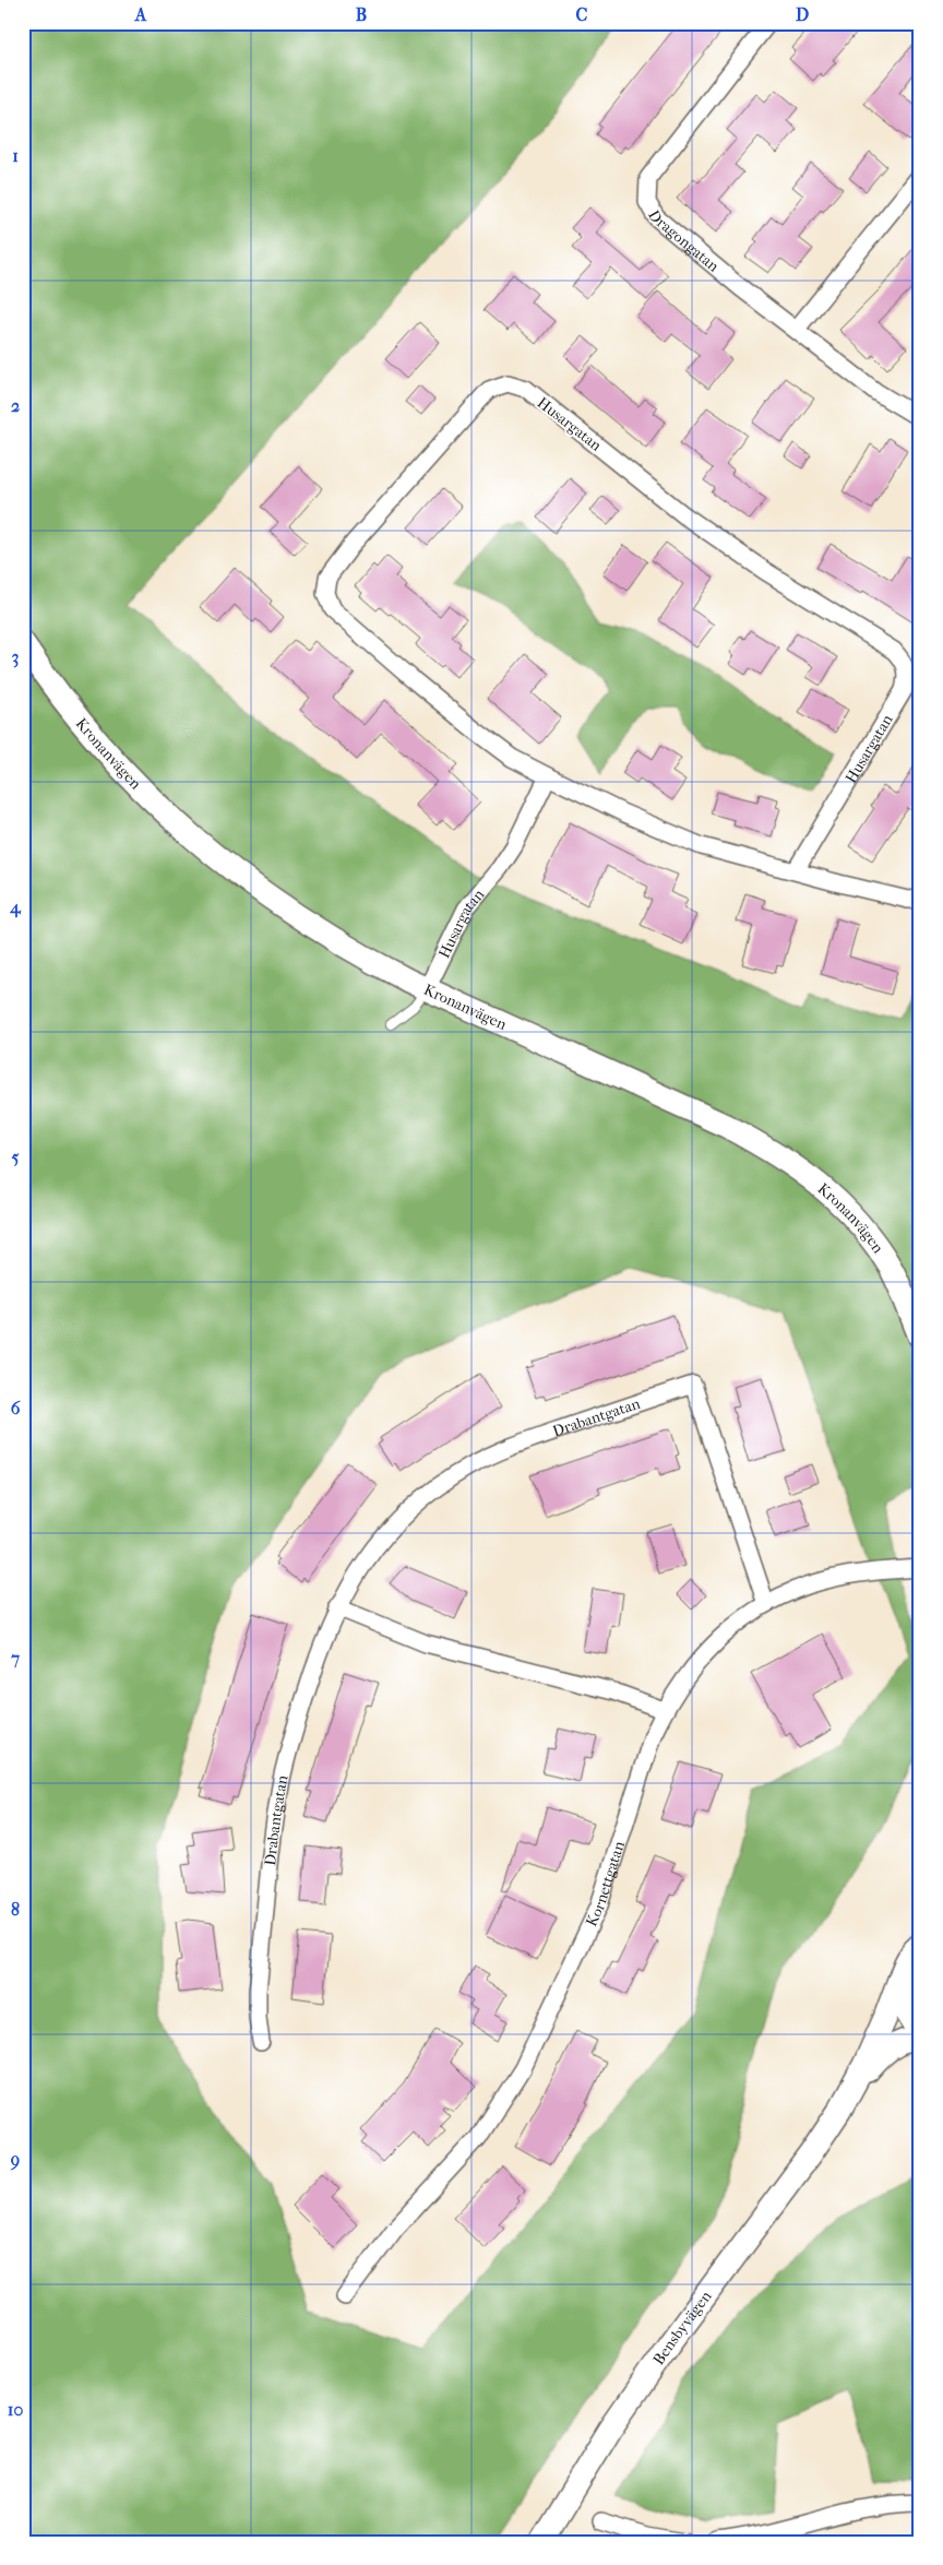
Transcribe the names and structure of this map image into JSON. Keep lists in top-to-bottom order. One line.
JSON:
{"streets":{"street":["Dragongatan","Husargatan","Kronanvägen","Drabantgatan","Kornettgatan","Bensbyvägen"]},"crossings":[["Husargatan","Kronanvägen"],["Drabantgatan","Kornettgatan"]],"grid":{"columns":["A","B","C","D"],"rows":["1","2","3","4","5","6","7","8","9","10"]}}
